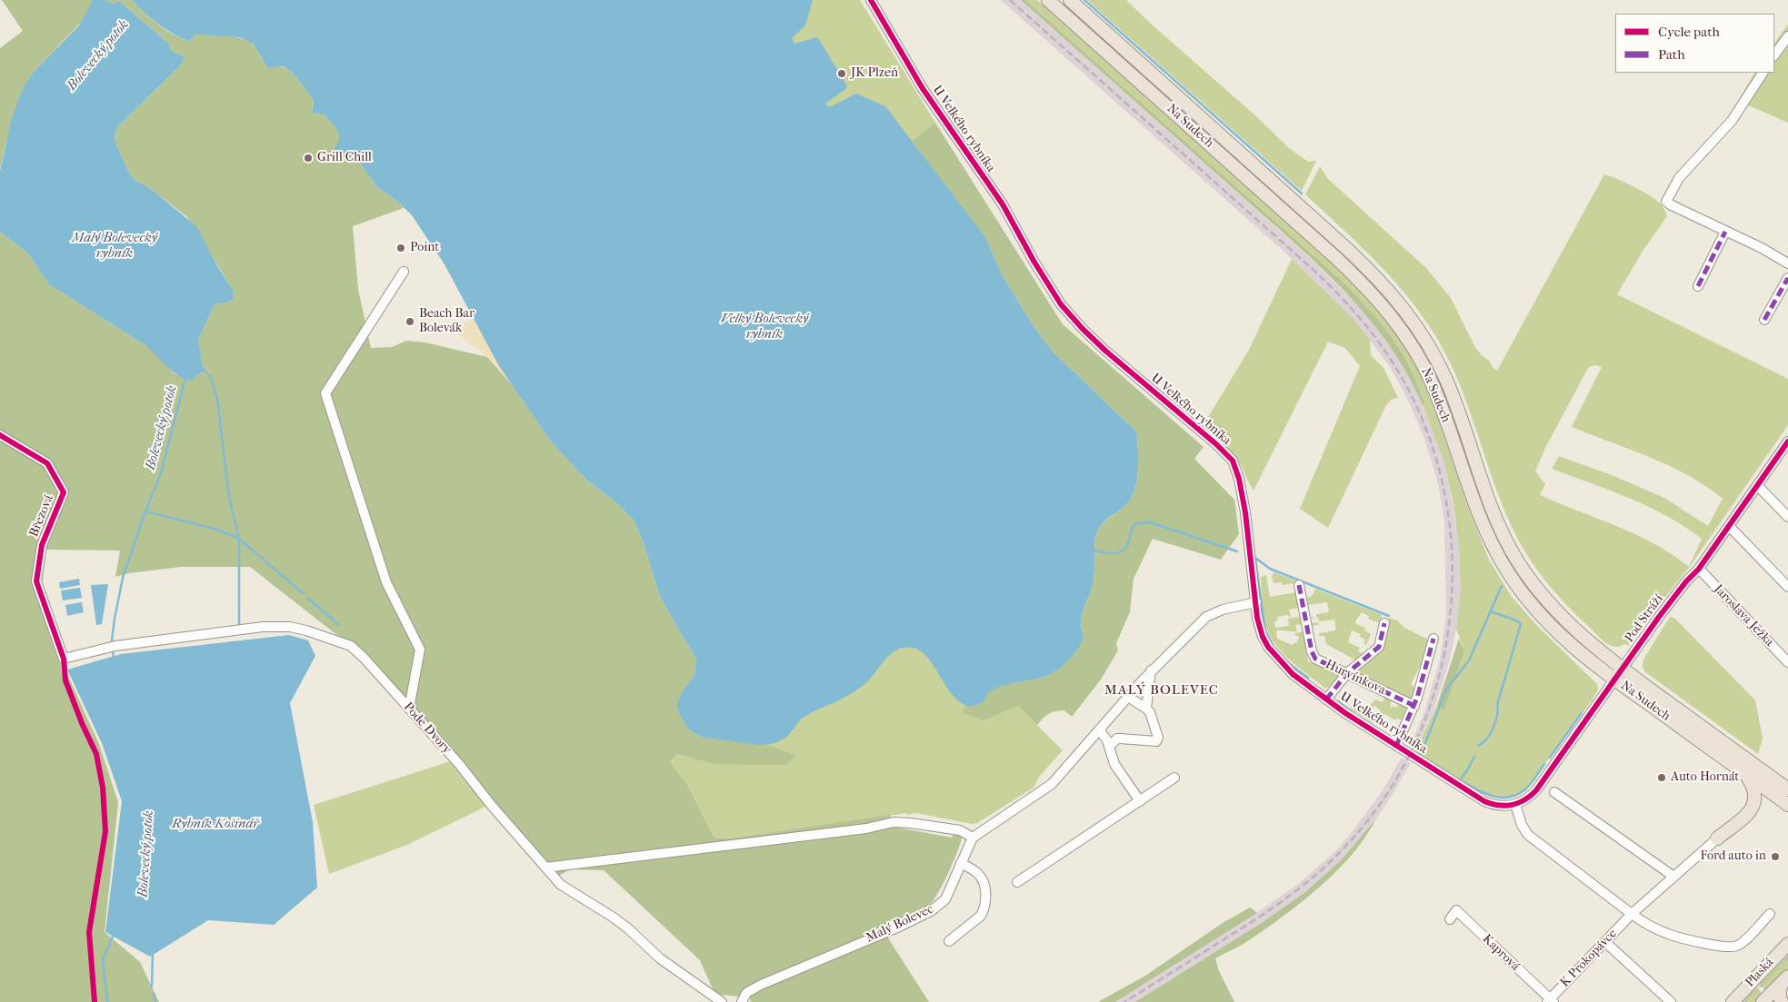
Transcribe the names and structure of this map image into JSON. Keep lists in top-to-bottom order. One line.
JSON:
{"streets":{"main road":["Na Sudech","Plaská"],"street":["U Velkého rybníka","Březová","Jaroslava Ježka","Pod Stráží","Hurvínkova","Pode Dvory","Malý Bolevec","Kaprová","K Prokopávce"]},"crossings":[["Na Sudech","Pod Stráží"],["U Velkého rybníka","Pod Stráží"],["Březová","Pode Dvory"],["Jaroslava Ježka","Pod Stráží"],["Kaprová","K Prokopávce"]],"districts":["MALÝ BOLEVEC"],"water":["Bolevecký potok","Malý Bolevecký rybník","Velký Bolevecký rybník","Rybník Košinář"],"places":["JK Plzeň","Grill Chill","Point","Beach Bar Bolevák","Auto Hornát","Ford auto in"],"legend":["Cycle path","Path"]}
